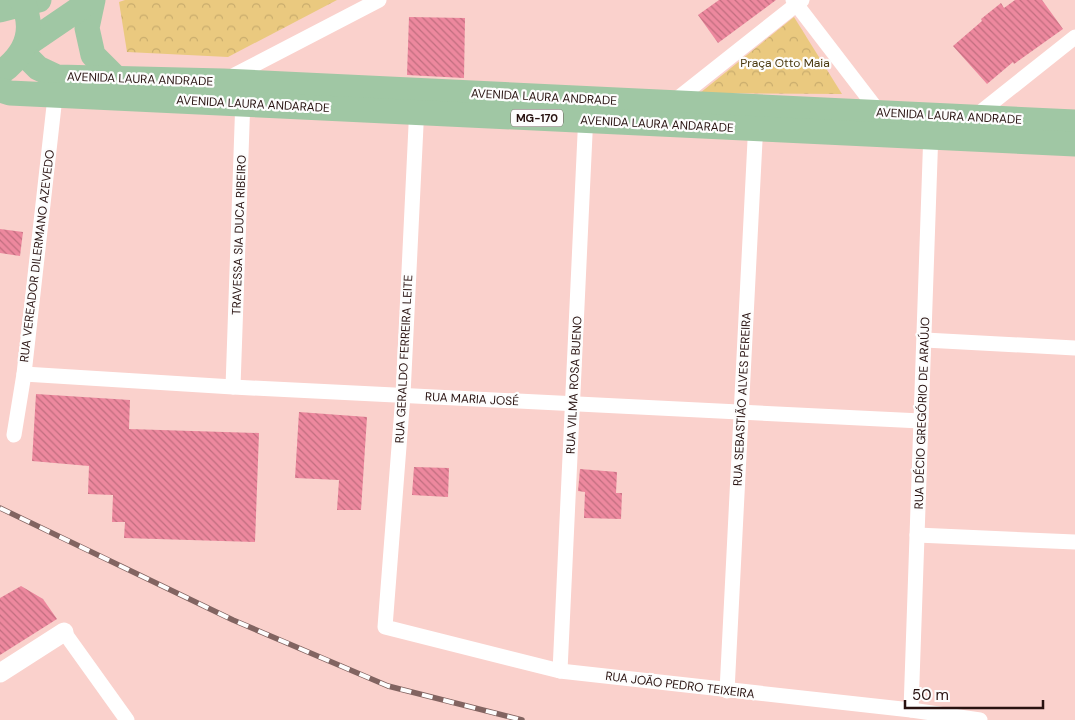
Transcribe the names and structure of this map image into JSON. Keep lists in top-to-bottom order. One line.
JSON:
{"streets":{"main road":["AVENIDA LAURA ANDRADE","AVENIDA LAURA ANDARADE","MG-170"],"street":["TRAVESSA SIA DUCA RIBEIRO","RUA VEREADOR DILERMANO AZEVEDO","RUA GERALDO FERREIRA LEITE","RUA VILMA ROSA BUENO","RUA MARIA JOSÉ","RUA SEBASTIÃO ALVES PEREIRA","RUA DÉCIO GREGÓRIO DE ARAÚJO","RUA JOÃO PEDRO TEIXEIRA"]},"crossings":[["AVENIDA LAURA ANDRADE","AVENIDA LAURA ANDARADE"],["AVENIDA LAURA ANDRADE","TRAVESSA SIA DUCA RIBEIRO"],["AVENIDA LAURA ANDRADE","RUA VEREADOR DILERMANO AZEVEDO"],["AVENIDA LAURA ANDRADE","RUA VILMA ROSA BUENO"],["AVENIDA LAURA ANDRADE","RUA SEBASTIÃO ALVES PEREIRA"],["AVENIDA LAURA ANDRADE","RUA DÉCIO GREGÓRIO DE ARAÚJO"],["AVENIDA LAURA ANDARADE","TRAVESSA SIA DUCA RIBEIRO"],["AVENIDA LAURA ANDARADE","RUA VEREADOR DILERMANO AZEVEDO"],["AVENIDA LAURA ANDARADE","RUA GERALDO FERREIRA LEITE"],["AVENIDA LAURA ANDARADE","RUA VILMA ROSA BUENO"],["AVENIDA LAURA ANDARADE","RUA SEBASTIÃO ALVES PEREIRA"],["AVENIDA LAURA ANDARADE","RUA DÉCIO GREGÓRIO DE ARAÚJO"],["TRAVESSA SIA DUCA RIBEIRO","RUA MARIA JOSÉ"],["RUA VEREADOR DILERMANO AZEVEDO","RUA MARIA JOSÉ"],["RUA GERALDO FERREIRA LEITE","RUA MARIA JOSÉ"],["RUA GERALDO FERREIRA LEITE","RUA JOÃO PEDRO TEIXEIRA"],["RUA VILMA ROSA BUENO","RUA MARIA JOSÉ"],["RUA VILMA ROSA BUENO","RUA JOÃO PEDRO TEIXEIRA"],["RUA MARIA JOSÉ","RUA SEBASTIÃO ALVES PEREIRA"],["RUA MARIA JOSÉ","RUA DÉCIO GREGÓRIO DE ARAÚJO"],["RUA SEBASTIÃO ALVES PEREIRA","RUA JOÃO PEDRO TEIXEIRA"],["RUA DÉCIO GREGÓRIO DE ARAÚJO","RUA JOÃO PEDRO TEIXEIRA"]],"parks":["Praça Otto Maia"],"scale_bar":"50 m"}
